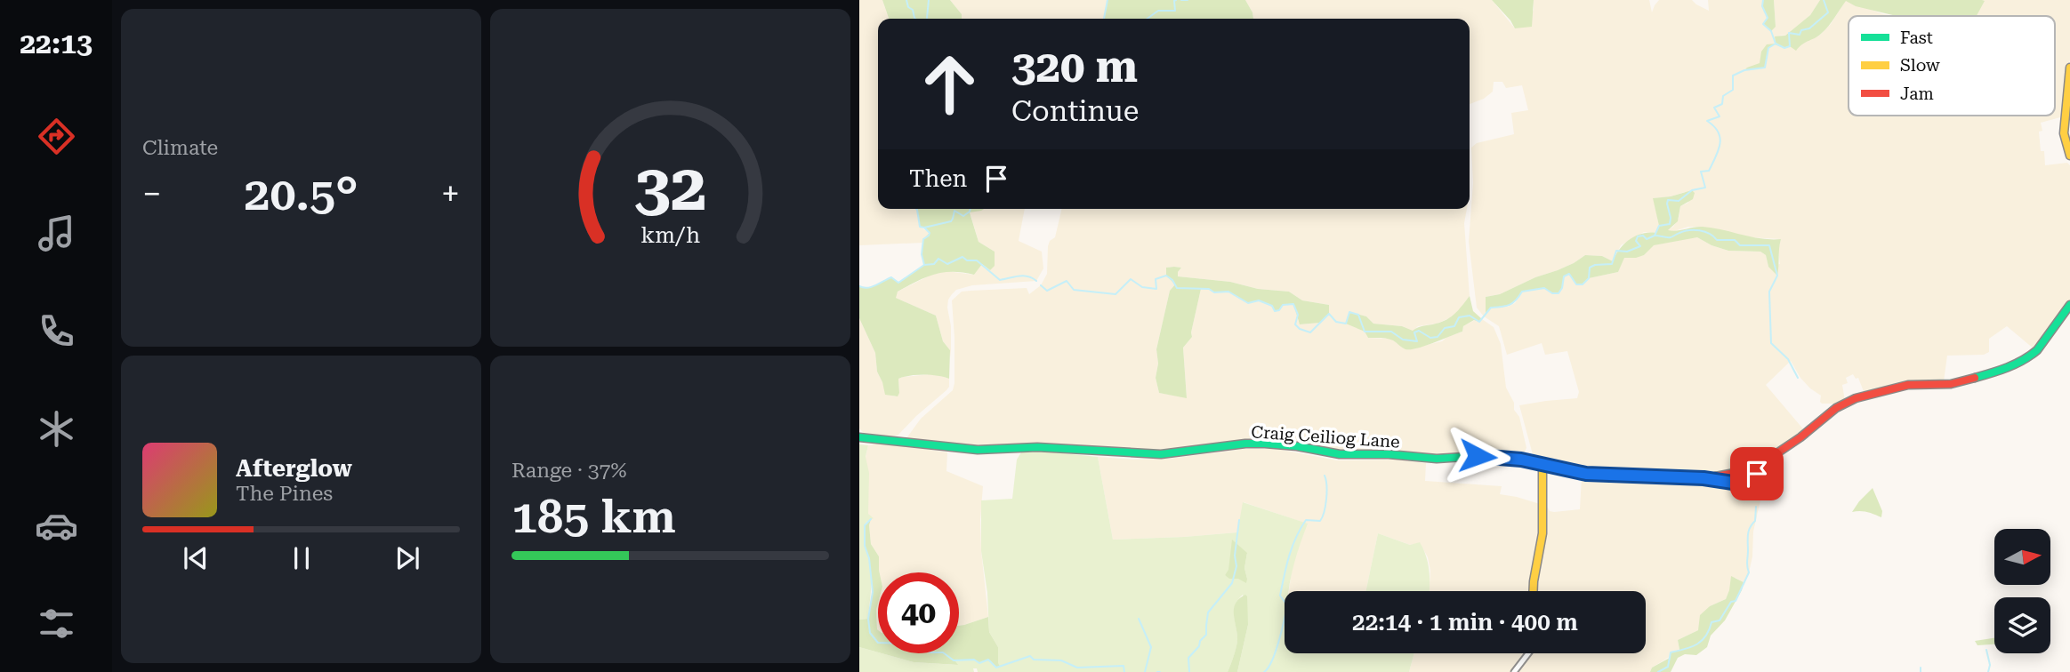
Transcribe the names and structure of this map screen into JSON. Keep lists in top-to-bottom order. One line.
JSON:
{"streets":{"street":["Craig Ceiliog Lane"]},"legend":["Fast","Slow","Jam"],"north":"right","page":{"tabs":"22:13","tile":["Climate",["Range · 37%","185 km"]],"turn":["320 m","Continue"],"then":"Then","heat":["−","20.5°","+"],"song":["Afterglow","The Pines"],"limit":"40","trip":"22:14 · 1 min · 400 m","gauge":["32","km/h"]}}
